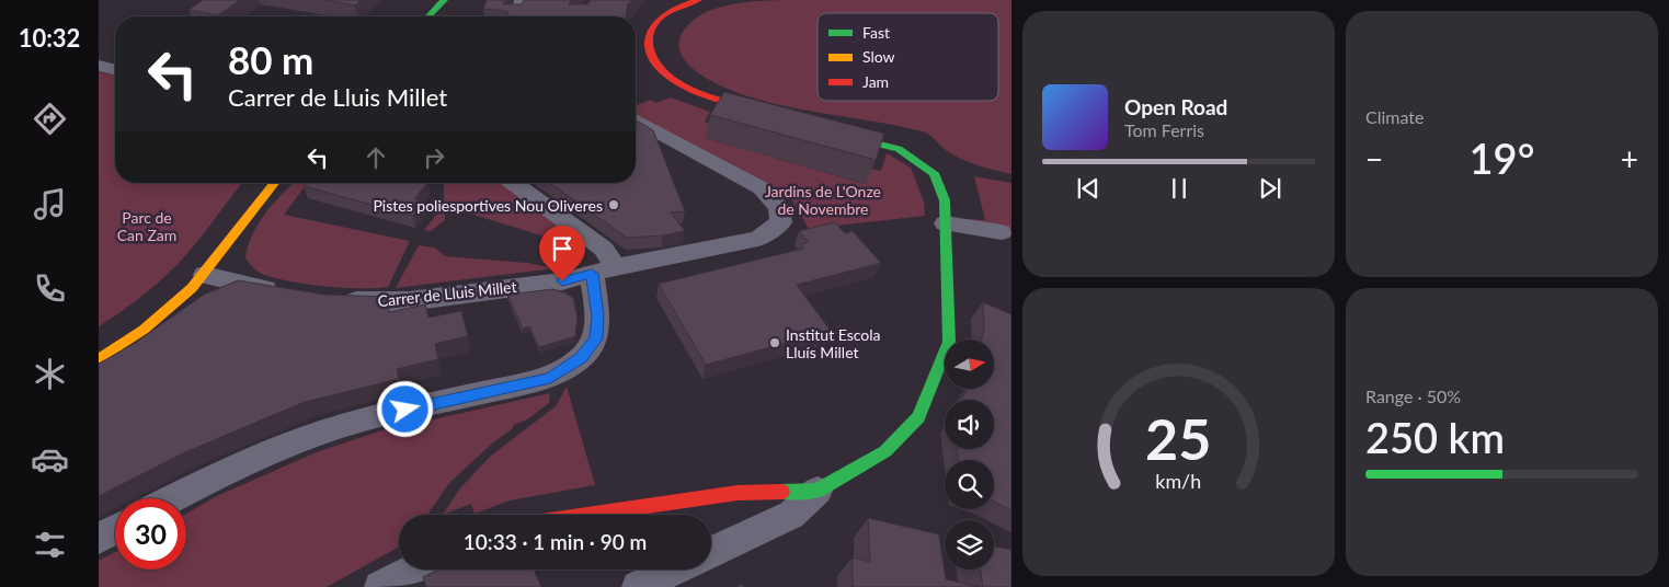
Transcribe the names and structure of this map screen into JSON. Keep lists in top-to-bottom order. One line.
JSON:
{"streets":{"street":["Carrer de Lluis Millet"]},"parks":["Jardins de L'Onze de Novembre","Parc de Can Zam"],"places":["Pistes poliesportives Nou Oliveres","Institut Escola Lluís Millet"],"legend":["Fast","Slow","Jam"],"north":"right","page":{"tabs":"10:32","tile":["Climate",["Range · 50%","250 km"]],"turn":["80 m","Carrer de Lluis Millet"],"song":["Open Road","Tom Ferris"],"heat":["−","19°","+"],"limit":"30","trip":"10:33 · 1 min · 90 m","gauge":["25","km/h"]}}
